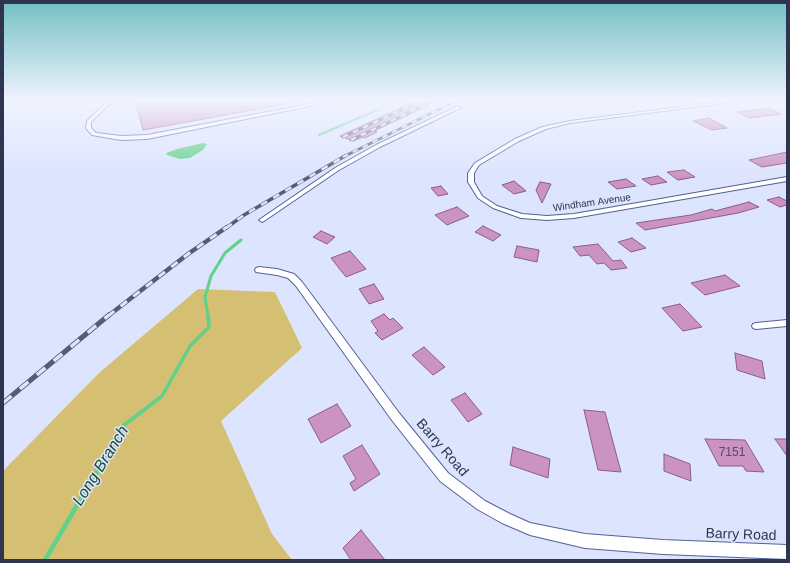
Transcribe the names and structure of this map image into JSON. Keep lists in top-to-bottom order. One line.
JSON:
{"streets":{"street":["Windham Avenue","Barry Road"]},"water":["Long Branch"],"house_numbers":["7151"]}
